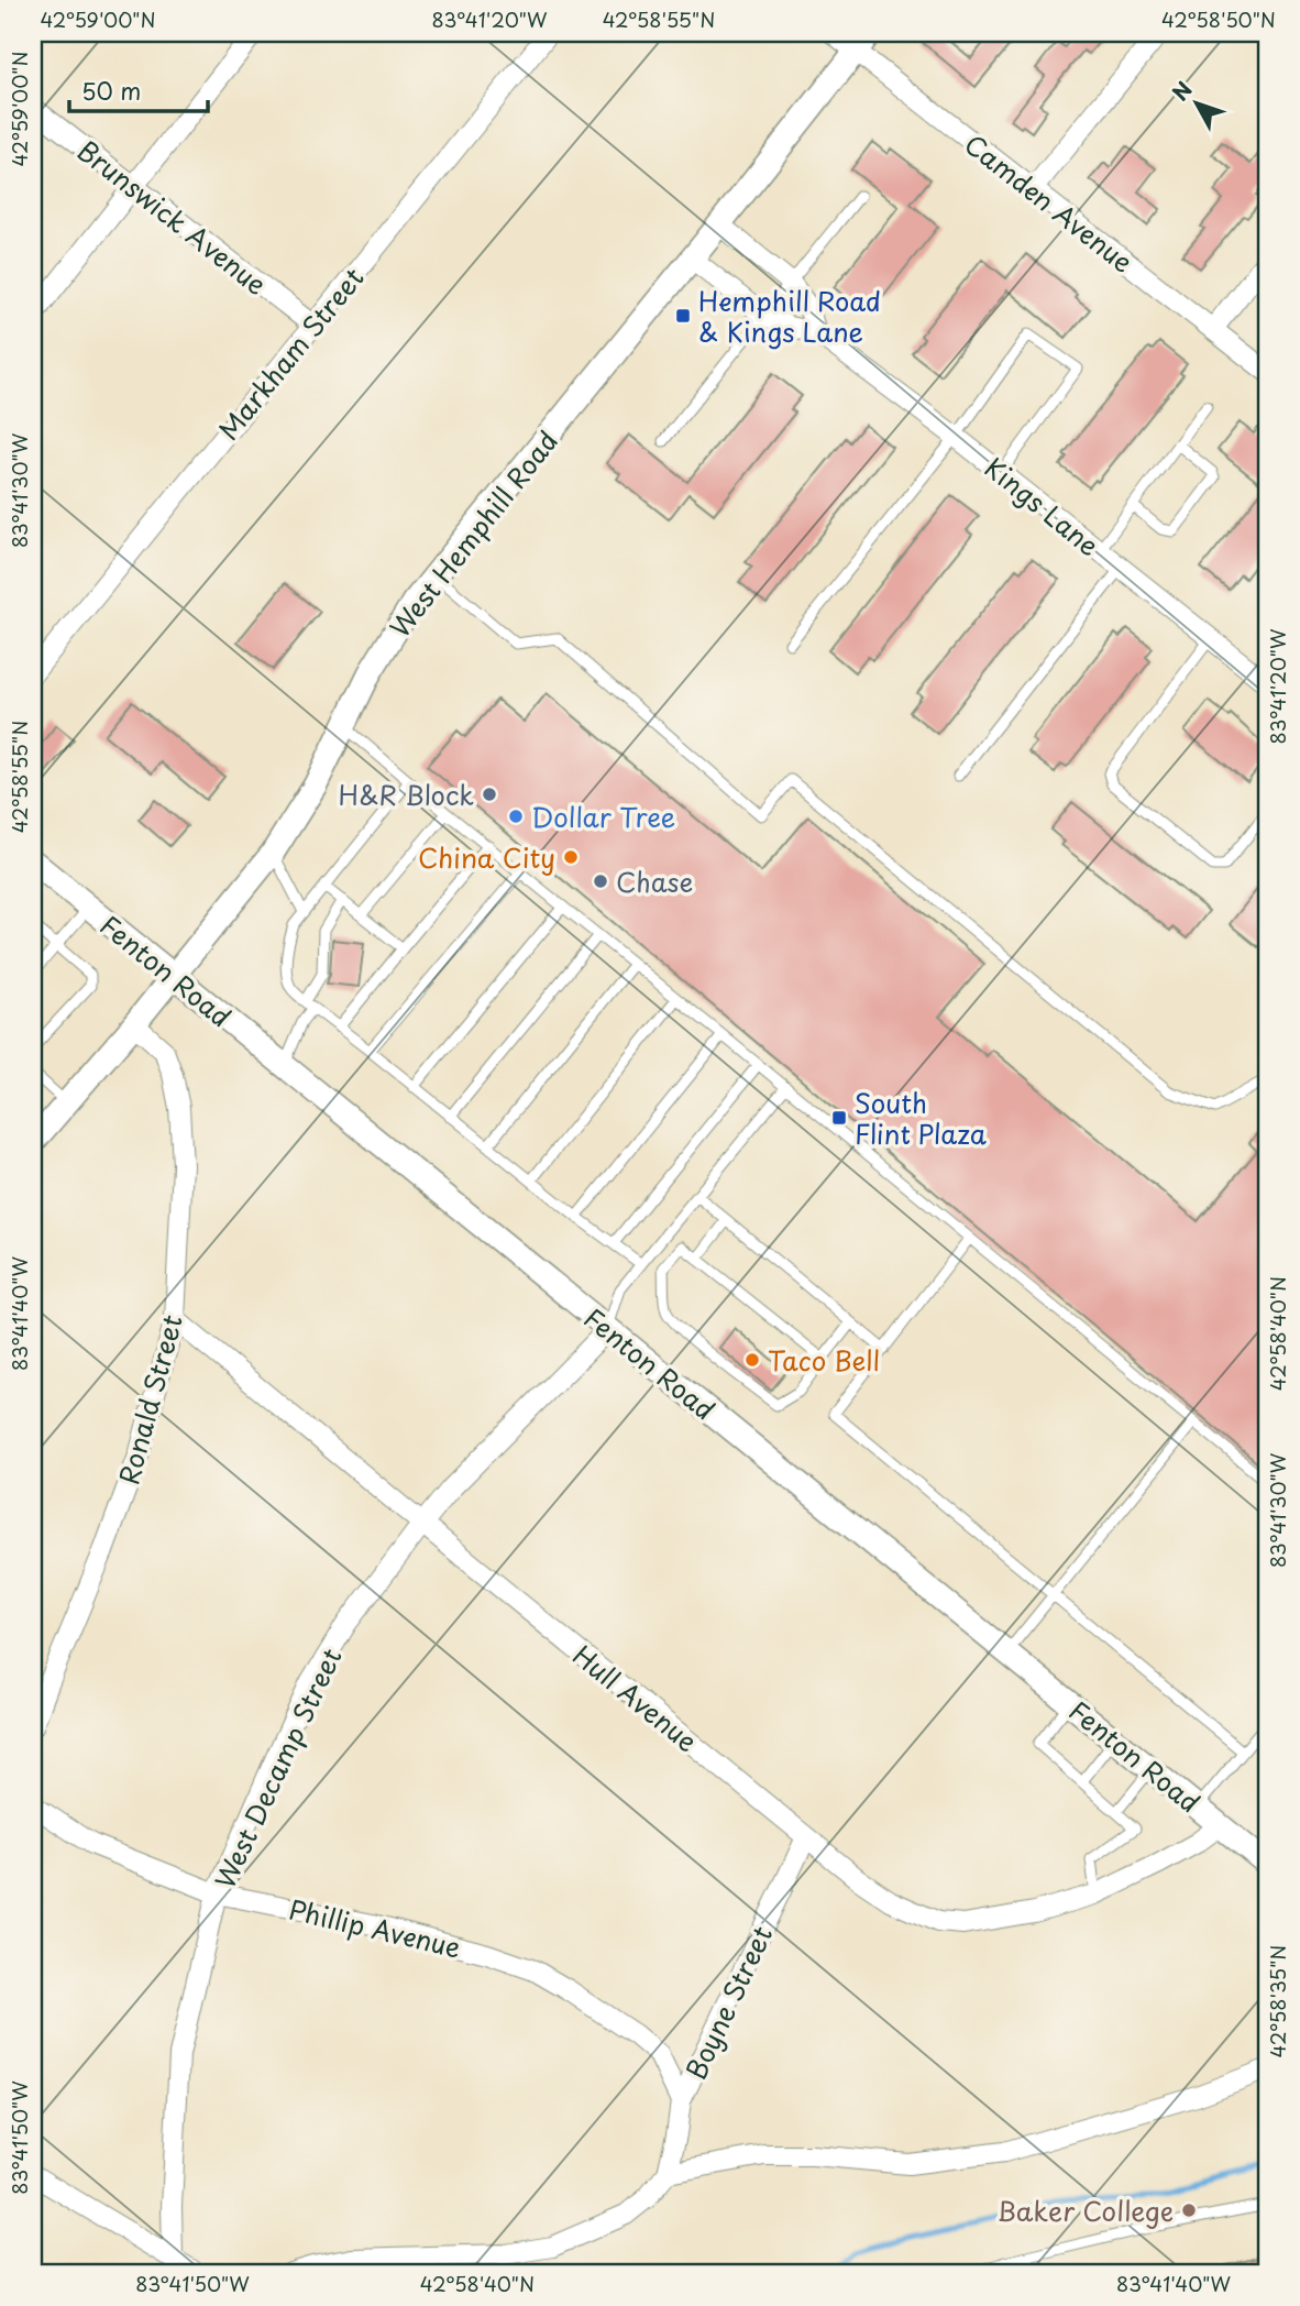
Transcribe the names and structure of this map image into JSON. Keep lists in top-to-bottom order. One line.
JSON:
{"streets":{"street":["Camden Avenue","Brunswick Avenue","Markham Street","Kings Lane","West Hemphill Road","Fenton Road","Ronald Street","Hull Avenue","West Decamp Street","Phillip Avenue","Boyne Street"]},"crossings":[["Camden Avenue","West Hemphill Road"],["Brunswick Avenue","Markham Street"],["Kings Lane","West Hemphill Road"],["West Hemphill Road","Fenton Road"],["West Hemphill Road","Ronald Street"],["Fenton Road","Hull Avenue"],["Fenton Road","West Decamp Street"],["Ronald Street","Hull Avenue"],["Hull Avenue","West Decamp Street"],["Hull Avenue","Boyne Street"],["West Decamp Street","Phillip Avenue"],["Phillip Avenue","Boyne Street"]],"places":{"transit":["Hemphill Road & Kings Lane","South Flint Plaza"],"other":["H&R Block","Dollar Tree","China City","Chase","Taco Bell","Baker College"]},"scale_bar":"50 m","north":"top left","coordinates":["42°59'00\"N","83°41'20\"W","42°58'55\"N","42°58'50\"N","83°41'30\"W","83°41'40\"W","42°58'40\"N","42°58'35\"N","83°41'50\"W"]}
